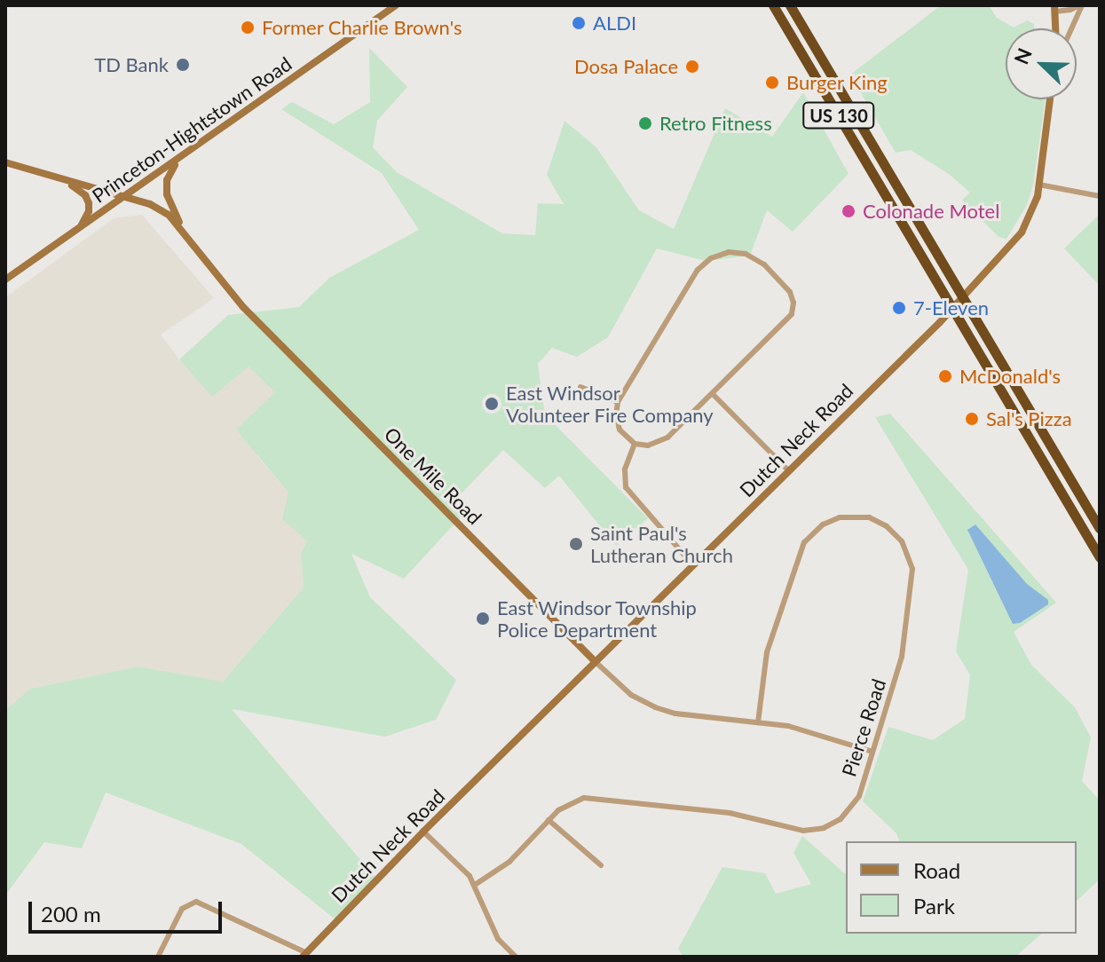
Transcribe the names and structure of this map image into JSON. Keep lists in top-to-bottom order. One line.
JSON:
{"streets":{"highway":["US 130"],"street":["Princeton-Hightstown Road","Dutch Neck Road","One Mile Road","Pierce Road"]},"crossings":[["US 130","Dutch Neck Road"],["Princeton-Hightstown Road","One Mile Road"],["Dutch Neck Road","One Mile Road"],["One Mile Road","Pierce Road"]],"places":["ALDI","Former Charlie Brown's","TD Bank","Dosa Palace","Burger King","Retro Fitness","Colonade Motel","7-Eleven","McDonald's","East Windsor Volunteer Fire Company","Sal's Pizza","Saint Paul's Lutheran Church","East Windsor Township Police Department"],"legend":["Road","Park"],"scale_bar":"200 m","north":"top left"}
